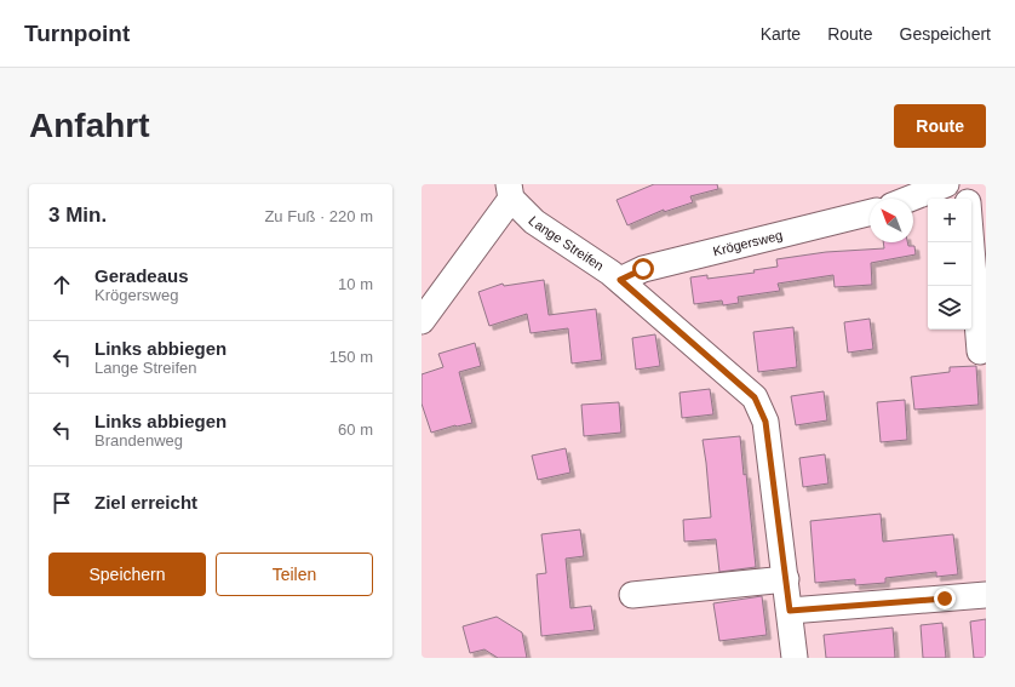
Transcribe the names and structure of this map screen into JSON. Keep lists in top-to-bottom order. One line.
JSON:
{"streets":{"street":["Lange Streifen","Krögersweg"]},"crossings":[["Lange Streifen","Krögersweg"]],"north":"top left","page":{"header":"Turnpoint","nav":["Karte","Route","Gespeichert"],"buttons":["Route",["Speichern","Teilen"]],"title":"Anfahrt","heading":["3 Min.","Zu Fuß · 220 m"],"map_buttons":["+","−"],"list":[["Geradeaus","Krögersweg","10 m"],["Links abbiegen","Lange Streifen","150 m"],["Links abbiegen","Brandenweg","60 m"],"Ziel erreicht"]}}
